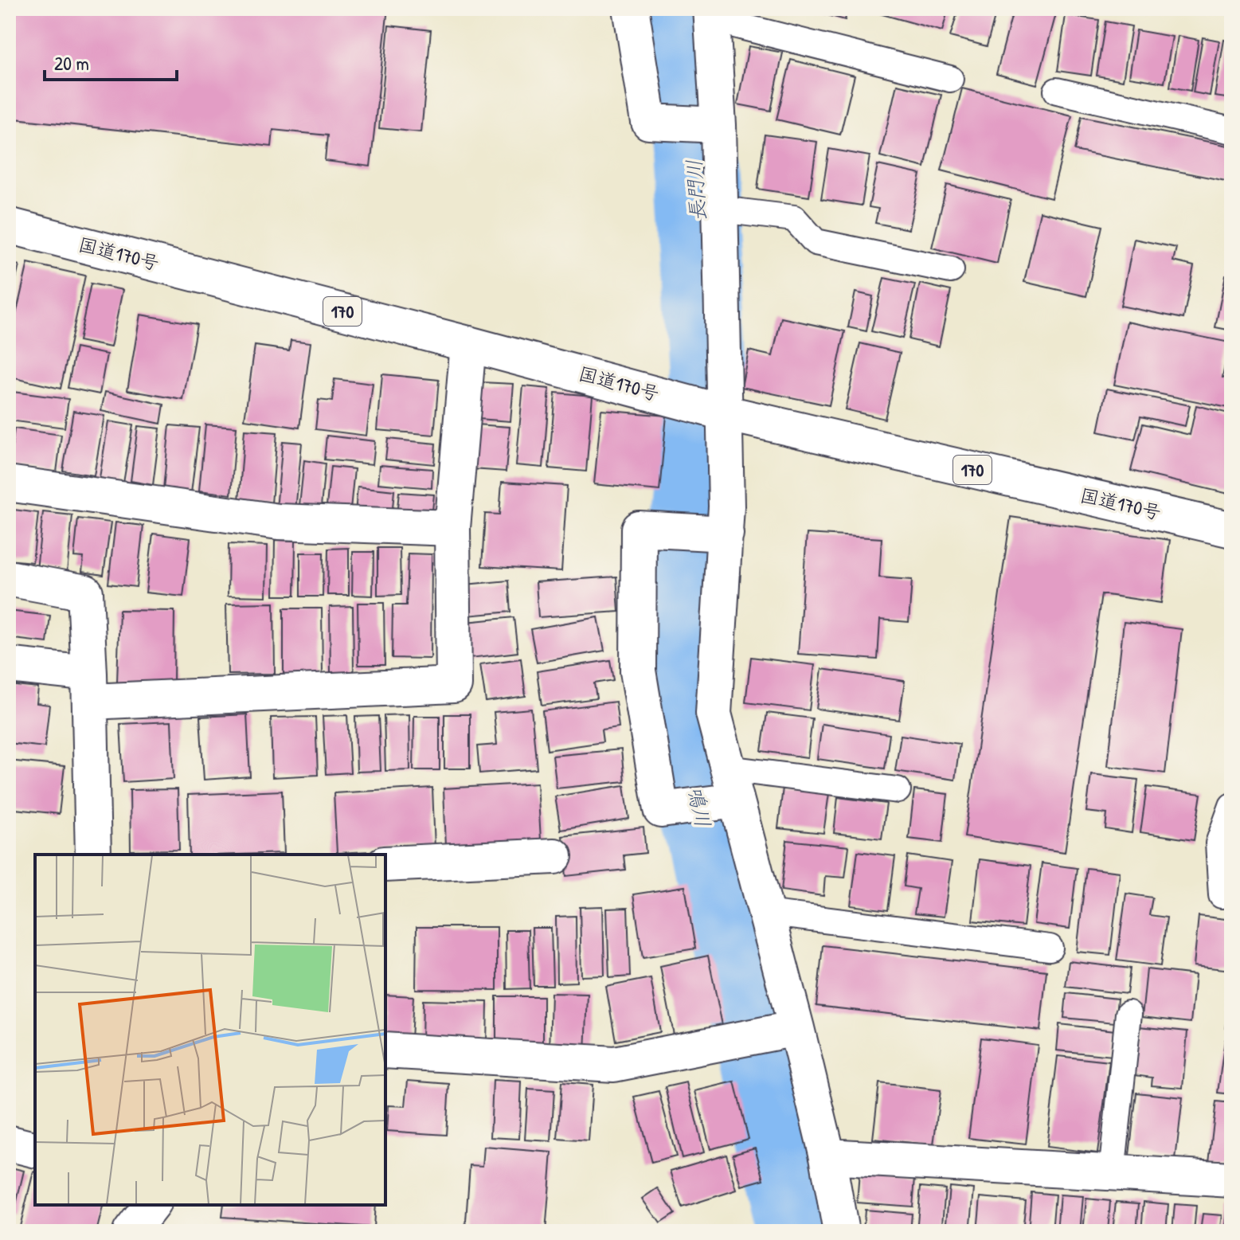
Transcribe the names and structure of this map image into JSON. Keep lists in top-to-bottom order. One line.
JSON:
{"streets":{"main road":["国道170号","170"]},"water":["長門川","鳴川"],"scale_bar":"20 m"}
